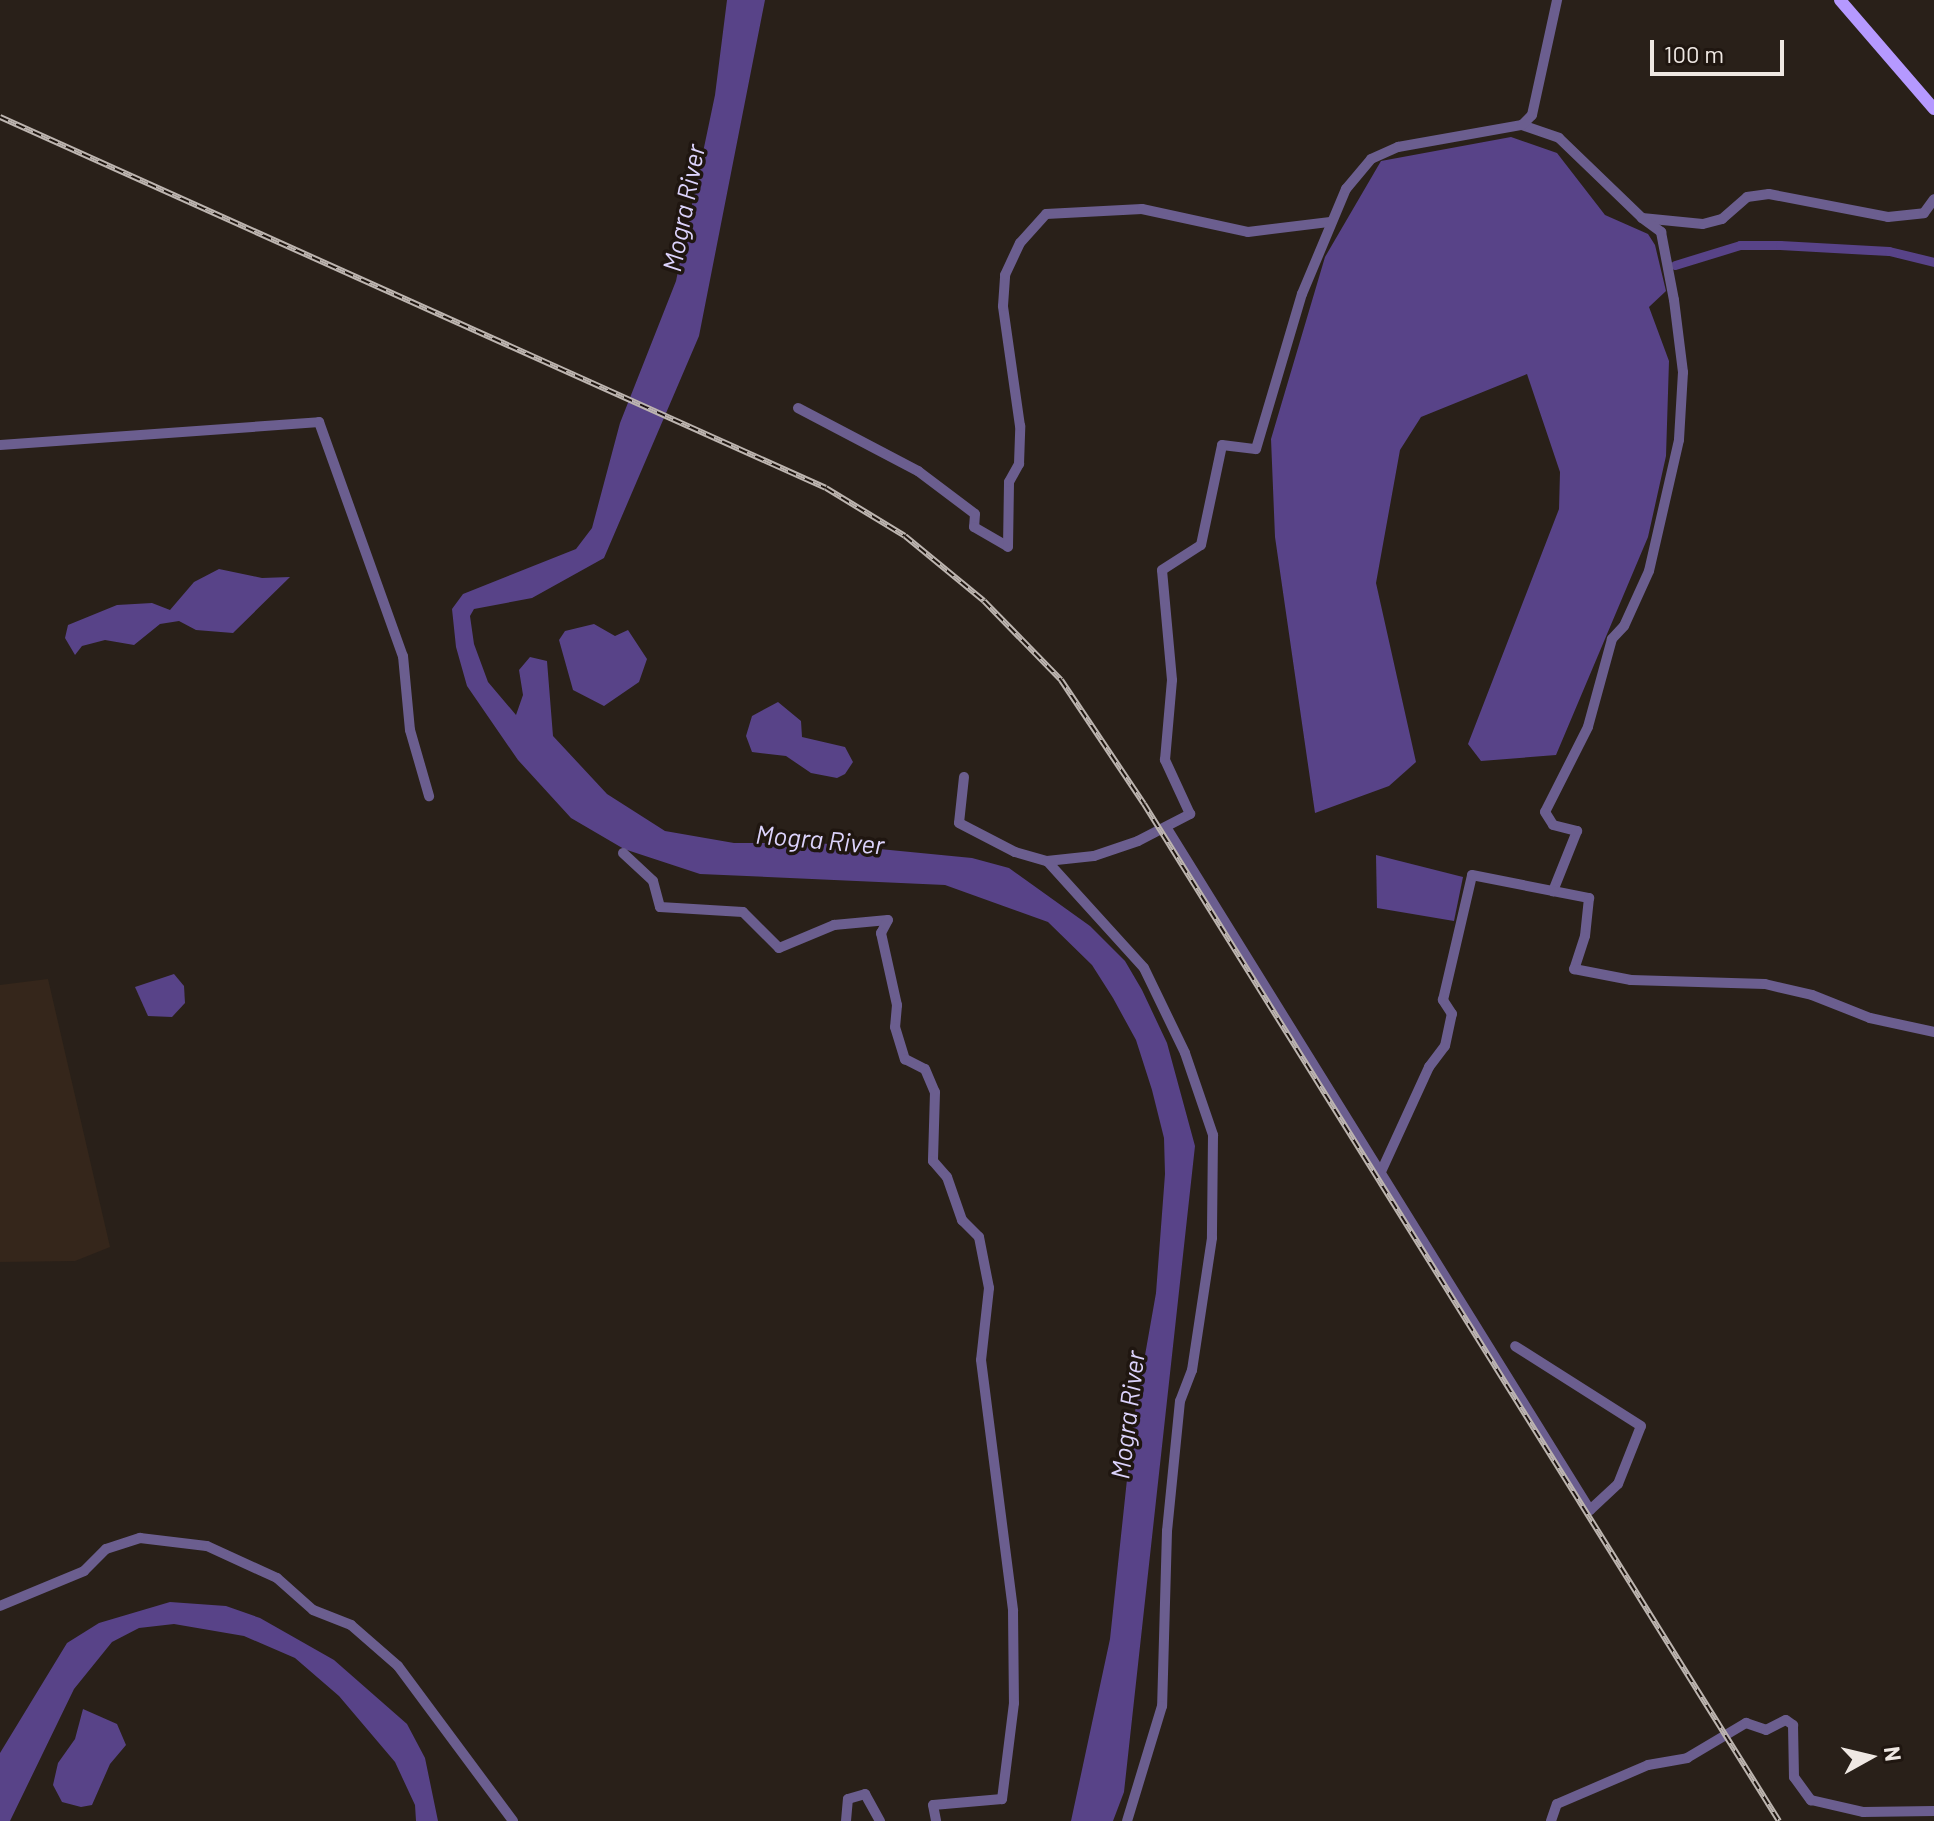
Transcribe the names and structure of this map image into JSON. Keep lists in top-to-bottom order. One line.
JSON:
{"water":["Mogra River"],"scale_bar":"100 m","north":"right"}
